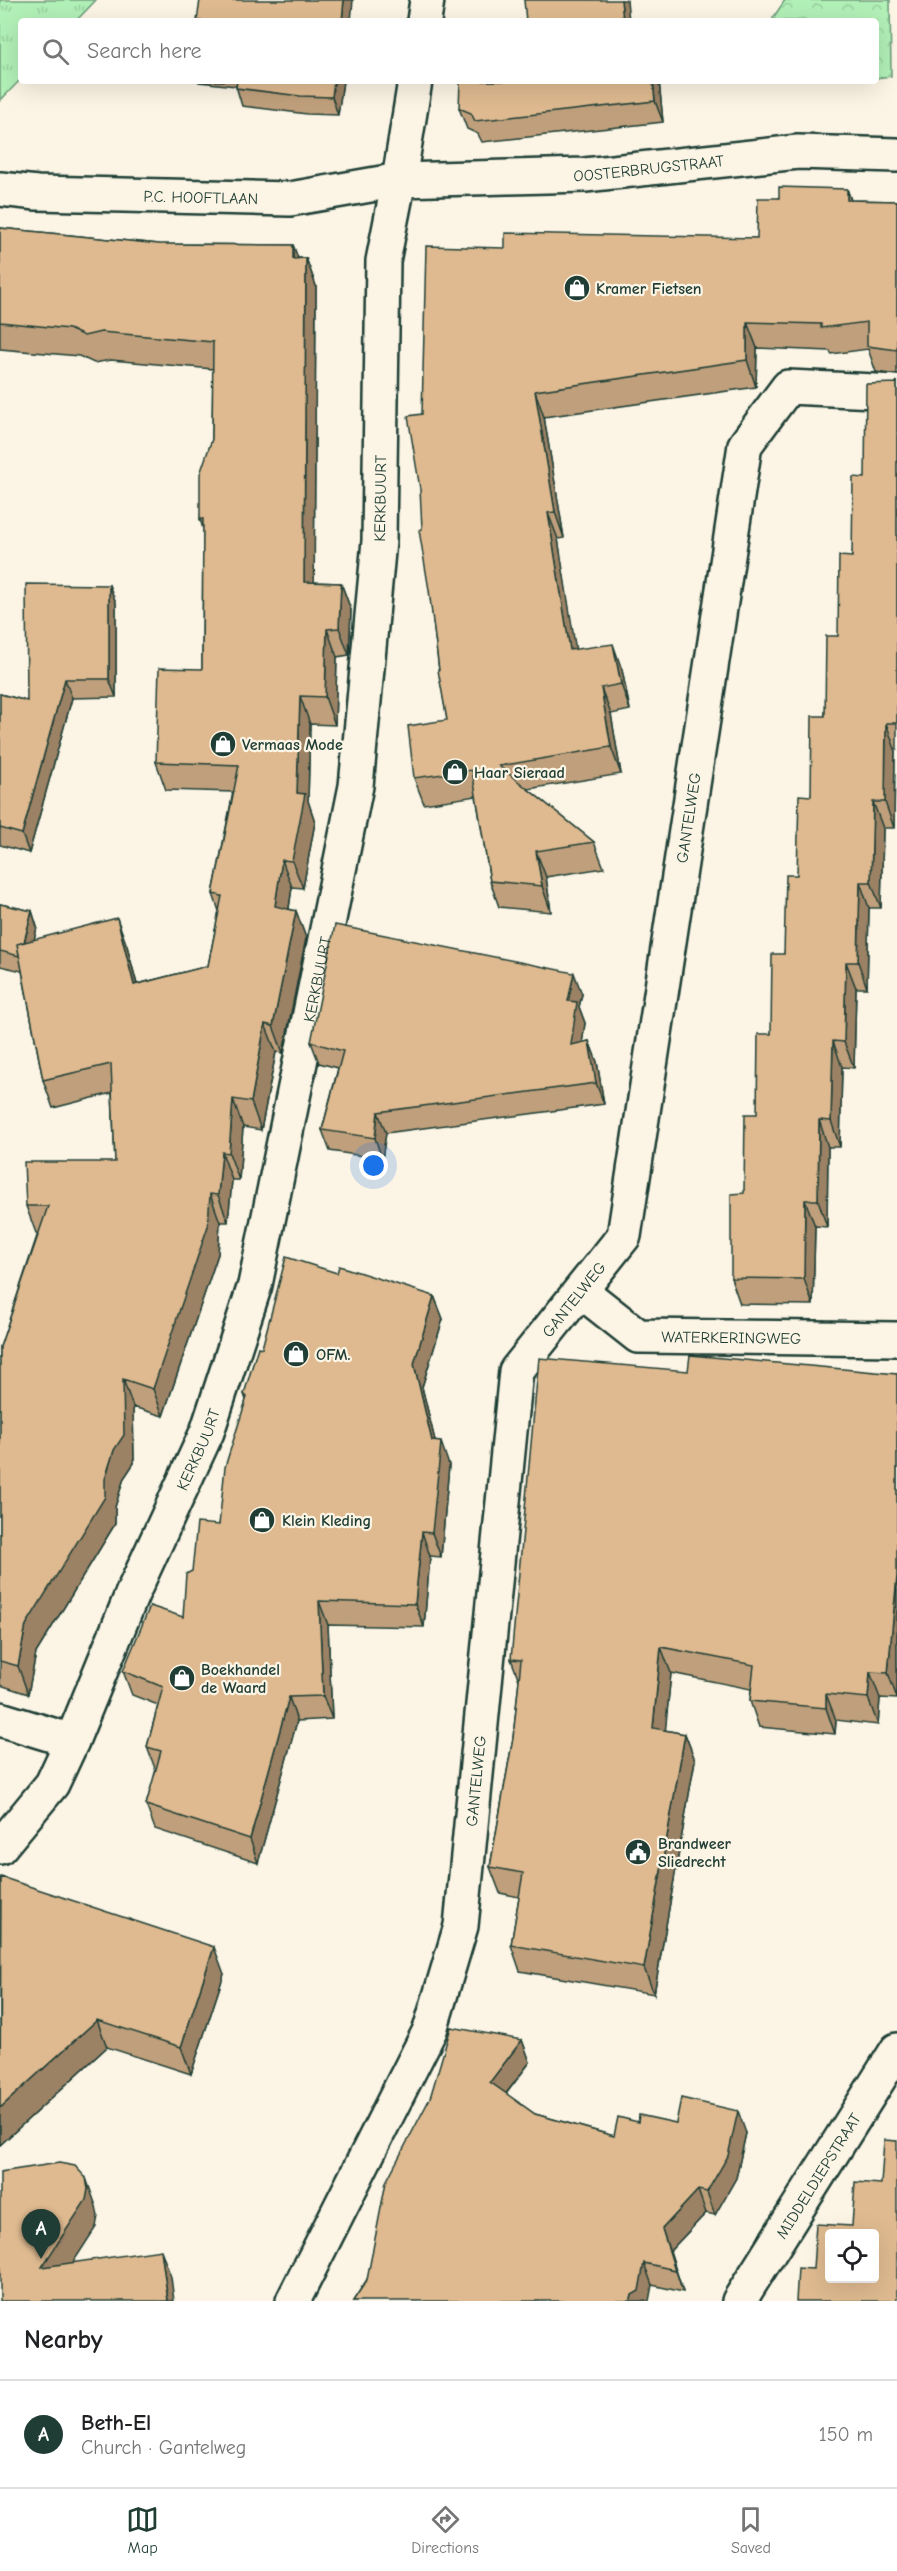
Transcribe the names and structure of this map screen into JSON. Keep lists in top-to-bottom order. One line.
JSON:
{"streets":{"street":["OOSTERBRUGSTRAAT","P.C. HOOFTLAAN","KERKBUURT","GANTELWEG","WATERKERINGWEG","MIDDELDIEPSTRAAT"]},"crossings":[["OOSTERBRUGSTRAAT","P.C. HOOFTLAAN"],["OOSTERBRUGSTRAAT","KERKBUURT"],["P.C. HOOFTLAAN","KERKBUURT"],["GANTELWEG","WATERKERINGWEG"]],"places":{"shop":["Kramer Fietsen","Vermaas Mode","Haar Sieraad","OFM.","Klein Kleding","Boekhandel de Waard"],"public building":["Brandweer Sliedrecht"]},"page":{"search":"Search here","pins":"A","heading":"Nearby","list":[{"mark":"A","name":"Beth-El","note":"Church · Gantelweg","value":"150 m"}],"nav":["Map","Directions","Saved"]}}
